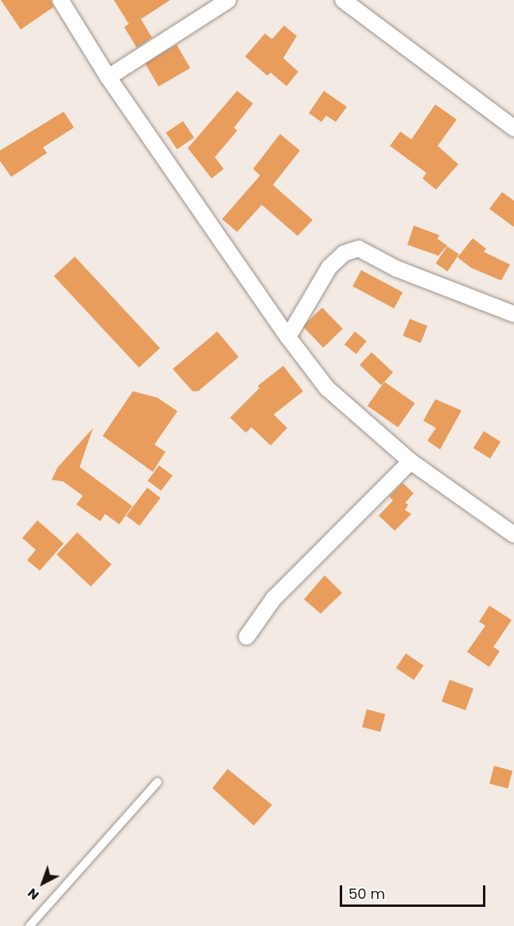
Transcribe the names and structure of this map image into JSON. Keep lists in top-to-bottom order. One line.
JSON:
{"scale_bar":"50 m","north":"bottom left"}
